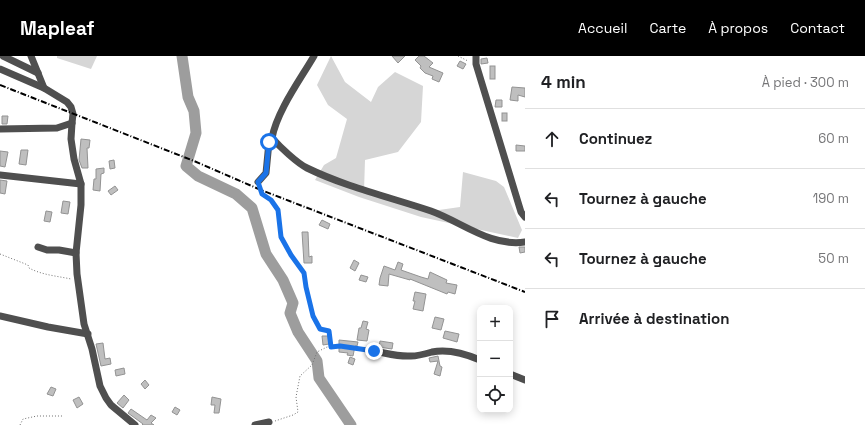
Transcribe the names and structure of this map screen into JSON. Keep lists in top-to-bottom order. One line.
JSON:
{"page":{"header":"Mapleaf","nav":["Accueil","Carte","À propos","Contact"],"heading":["4 min","À pied · 300 m"],"list":[["Continuez","60 m"],["Tournez à gauche","190 m"],["Tournez à gauche","50 m"],"Arrivée à destination"],"map_buttons":["+","−"]}}
